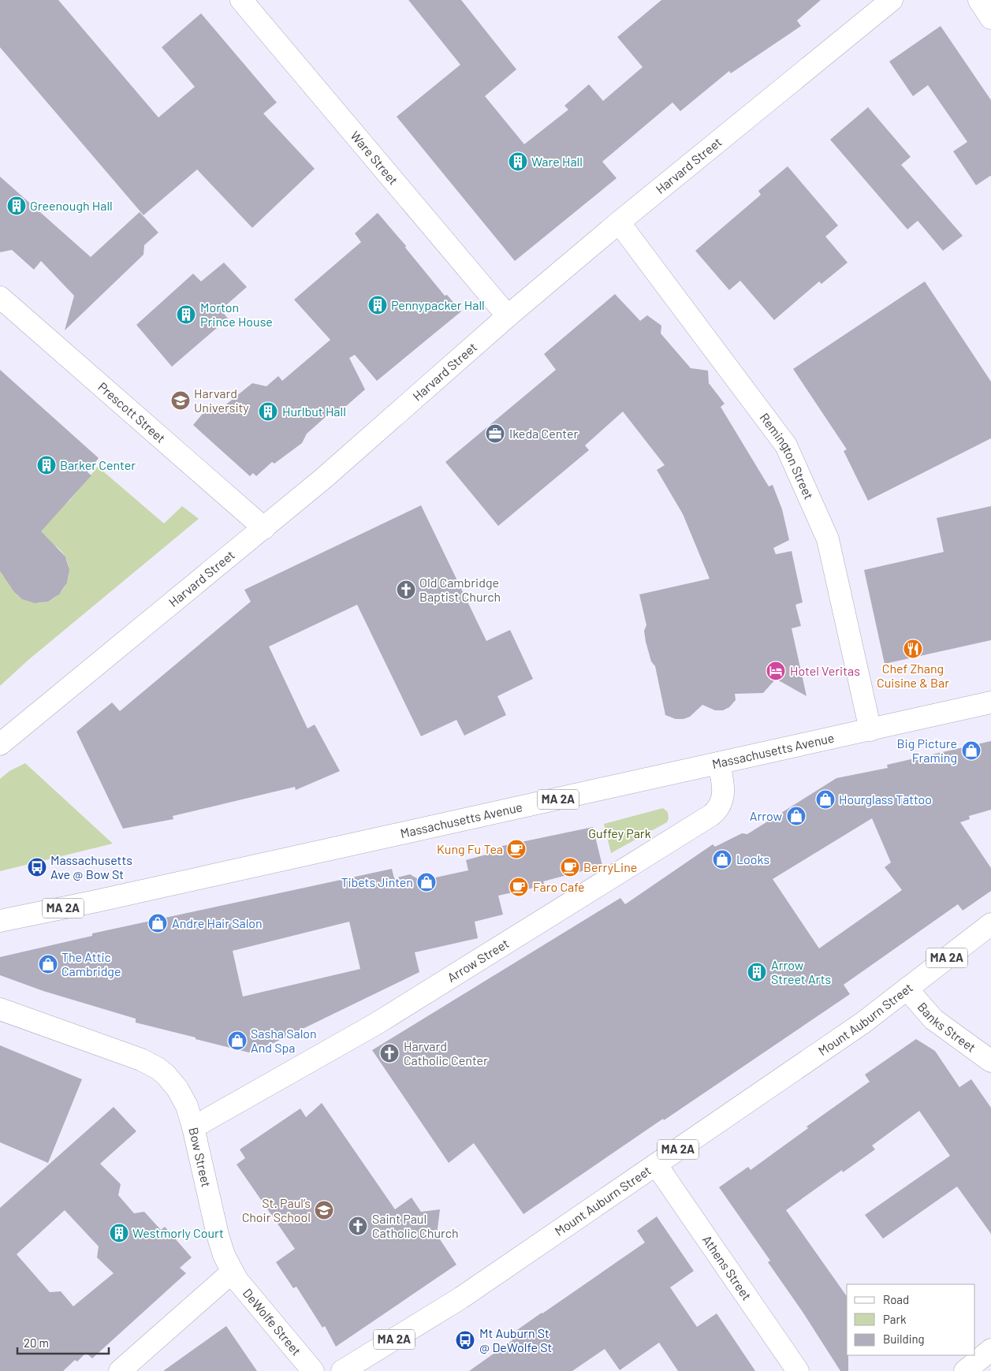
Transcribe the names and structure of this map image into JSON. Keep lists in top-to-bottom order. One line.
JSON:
{"streets":{"street":["Ware Street","Harvard Street","Prescott Street","Remington Street","Massachusetts Avenue","MA 2A","Arrow Street","Mount Auburn Street","Banks Street","Bow Street","Athens Street","DeWolfe Street"]},"crossings":[["Ware Street","Harvard Street"],["Harvard Street","Prescott Street"],["Harvard Street","Remington Street"],["Remington Street","Massachusetts Avenue"],["Massachusetts Avenue","Arrow Street"],["Arrow Street","Bow Street"],["Mount Auburn Street","Banks Street"],["Mount Auburn Street","Athens Street"],["Bow Street","DeWolfe Street"]],"parks":["Guffey Park"],"places":{"building":["Ware Hall","Greenough Hall","Pennypacker Hall","Morton Prince House","Hurlbut Hall","Barker Center","Arrow Street Arts","Westmorly Court"],"school or university":["Harvard University","St. Paul’s Choir School"],"office":["Ikeda Center"],"church":["Old Cambridge Baptist Church","Harvard Catholic Center","Saint Paul Catholic Church"],"restaurant":["Chef Zhang Cuisine & Bar"],"hotel":["Hotel Veritas"],"shop":["Big Picture Framing","Hourglass Tattoo","Arrow","Looks","Tibets Jinten","Andre Hair Salon","The Attic Cambridge","Sasha Salon And Spa"],"cafe":["Kung Fu Tea","BerryLine","Faro Cafe"],"bus stop":["Massachusetts Ave @ Bow St","Mt Auburn St @ DeWolfe St"]},"legend":["Road","Park","Building"],"scale_bar":"20 m"}
